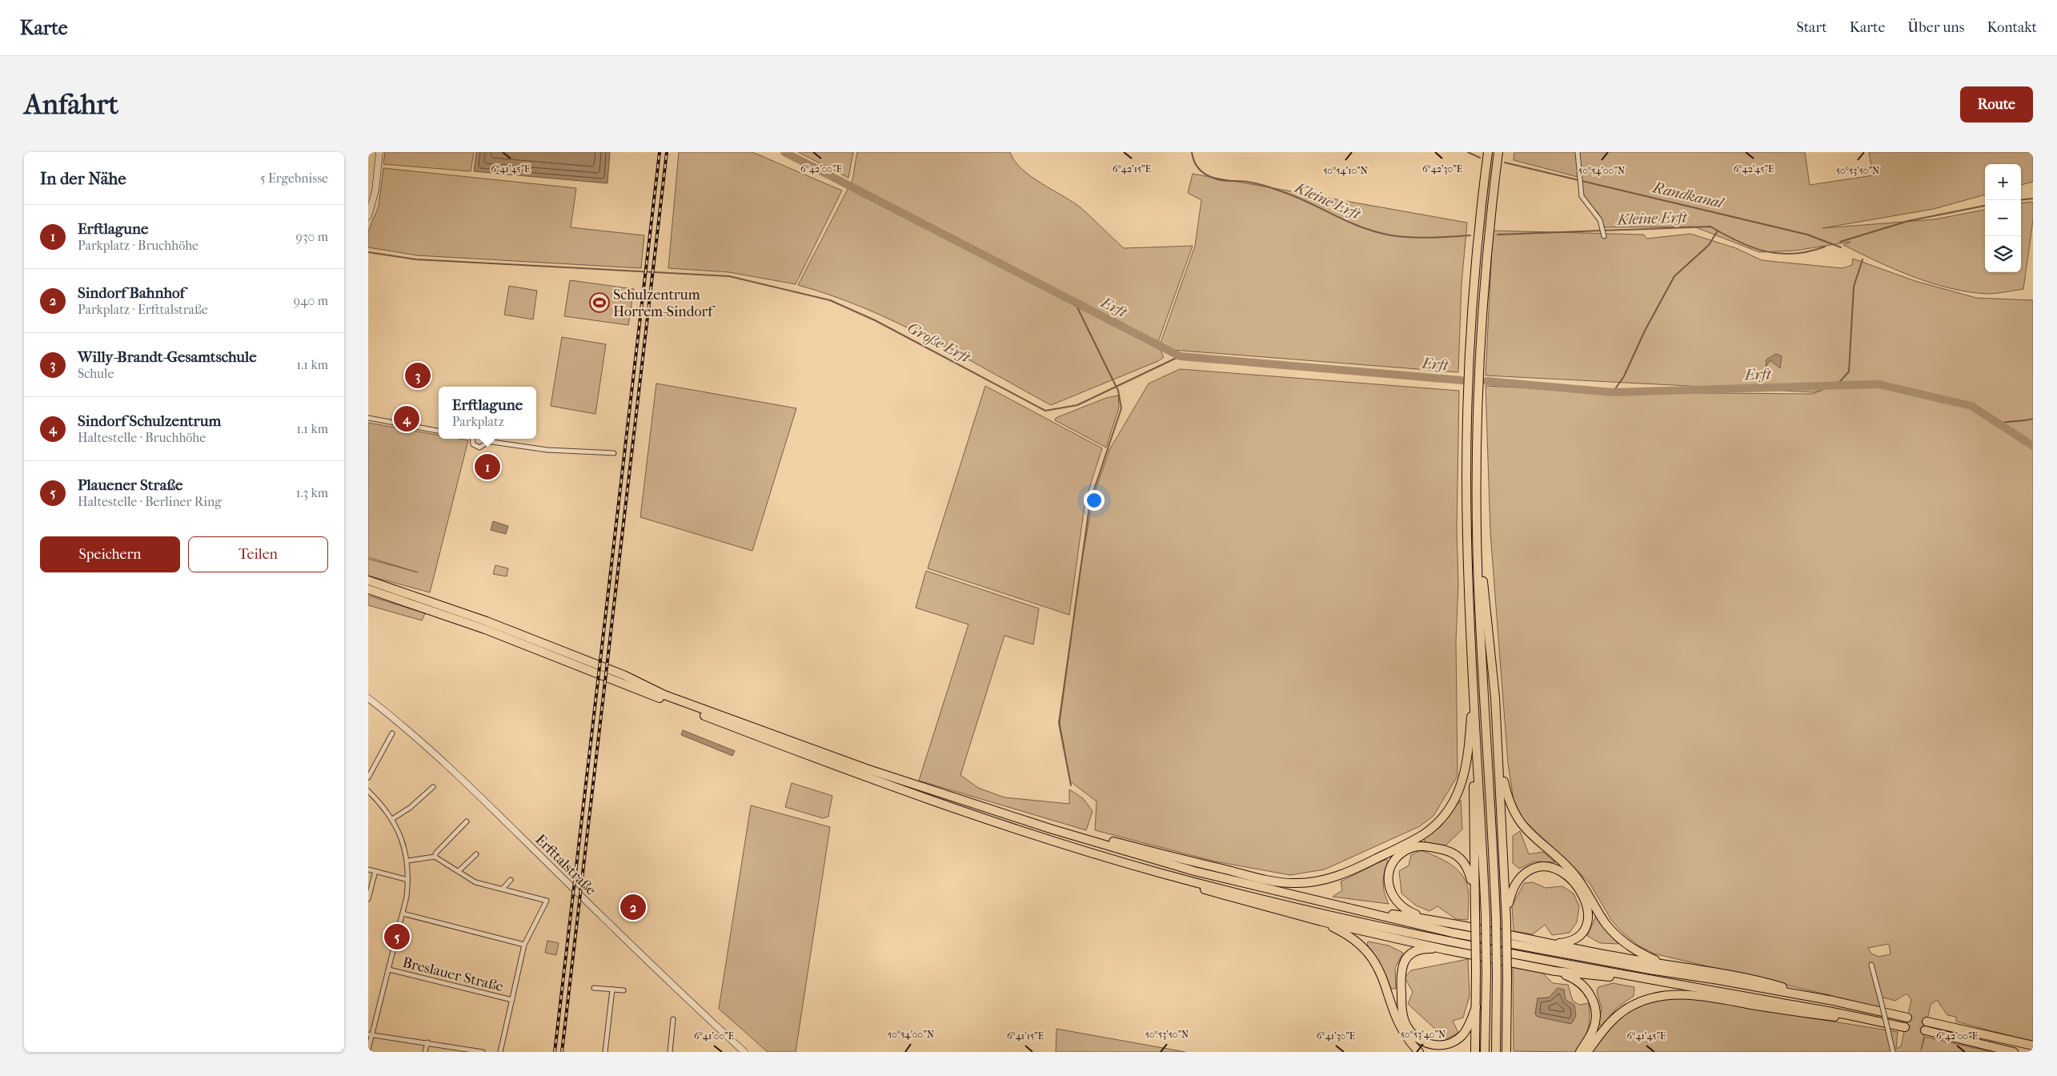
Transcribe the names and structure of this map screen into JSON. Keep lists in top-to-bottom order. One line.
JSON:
{"streets":{"main road":["Erfttalstraße"],"street":["Breslauer Straße"]},"water":["Randkanal","Kleine Erft","Erft","Große Erft"],"places":{"sports":["Schulzentrum Horrem-Sindorf"]},"page":{"header":"Karte","nav":["Start","Karte","Über uns","Kontakt"],"buttons":["Route",["Speichern","Teilen"]],"title":"Anfahrt","heading":["In der Nähe","5 Ergebnisse"],"map_buttons":["+","−"],"list":[{"mark":"1","name":"Erftlagune","note":"Parkplatz · Bruchhöhe","value":"930 m"},{"mark":"2","name":"Sindorf Bahnhof","note":"Parkplatz · Erfttalstraße","value":"940 m"},{"mark":"3","name":"Willy-Brandt-Gesamtschule","note":"Schule","value":"1.1 km"},{"mark":"4","name":"Sindorf Schulzentrum","note":"Haltestelle · Bruchhöhe","value":"1.1 km"},{"mark":"5","name":"Plauener Straße","note":"Haltestelle · Berliner Ring","value":"1.3 km"}],"pins":["3","4","1","2","5"],"popup":["Erftlagune","Parkplatz"]},"coordinates":["6°41'45\"E","6°42'00\"E","6°42'15\"E","6°42'30\"E","6°42'45\"E","50°54'10\"N","50°54'00\"N","50°53'50\"N","50°53'40\"N","6°41'00\"E","6°41'15\"E","6°41'30\"E"]}
